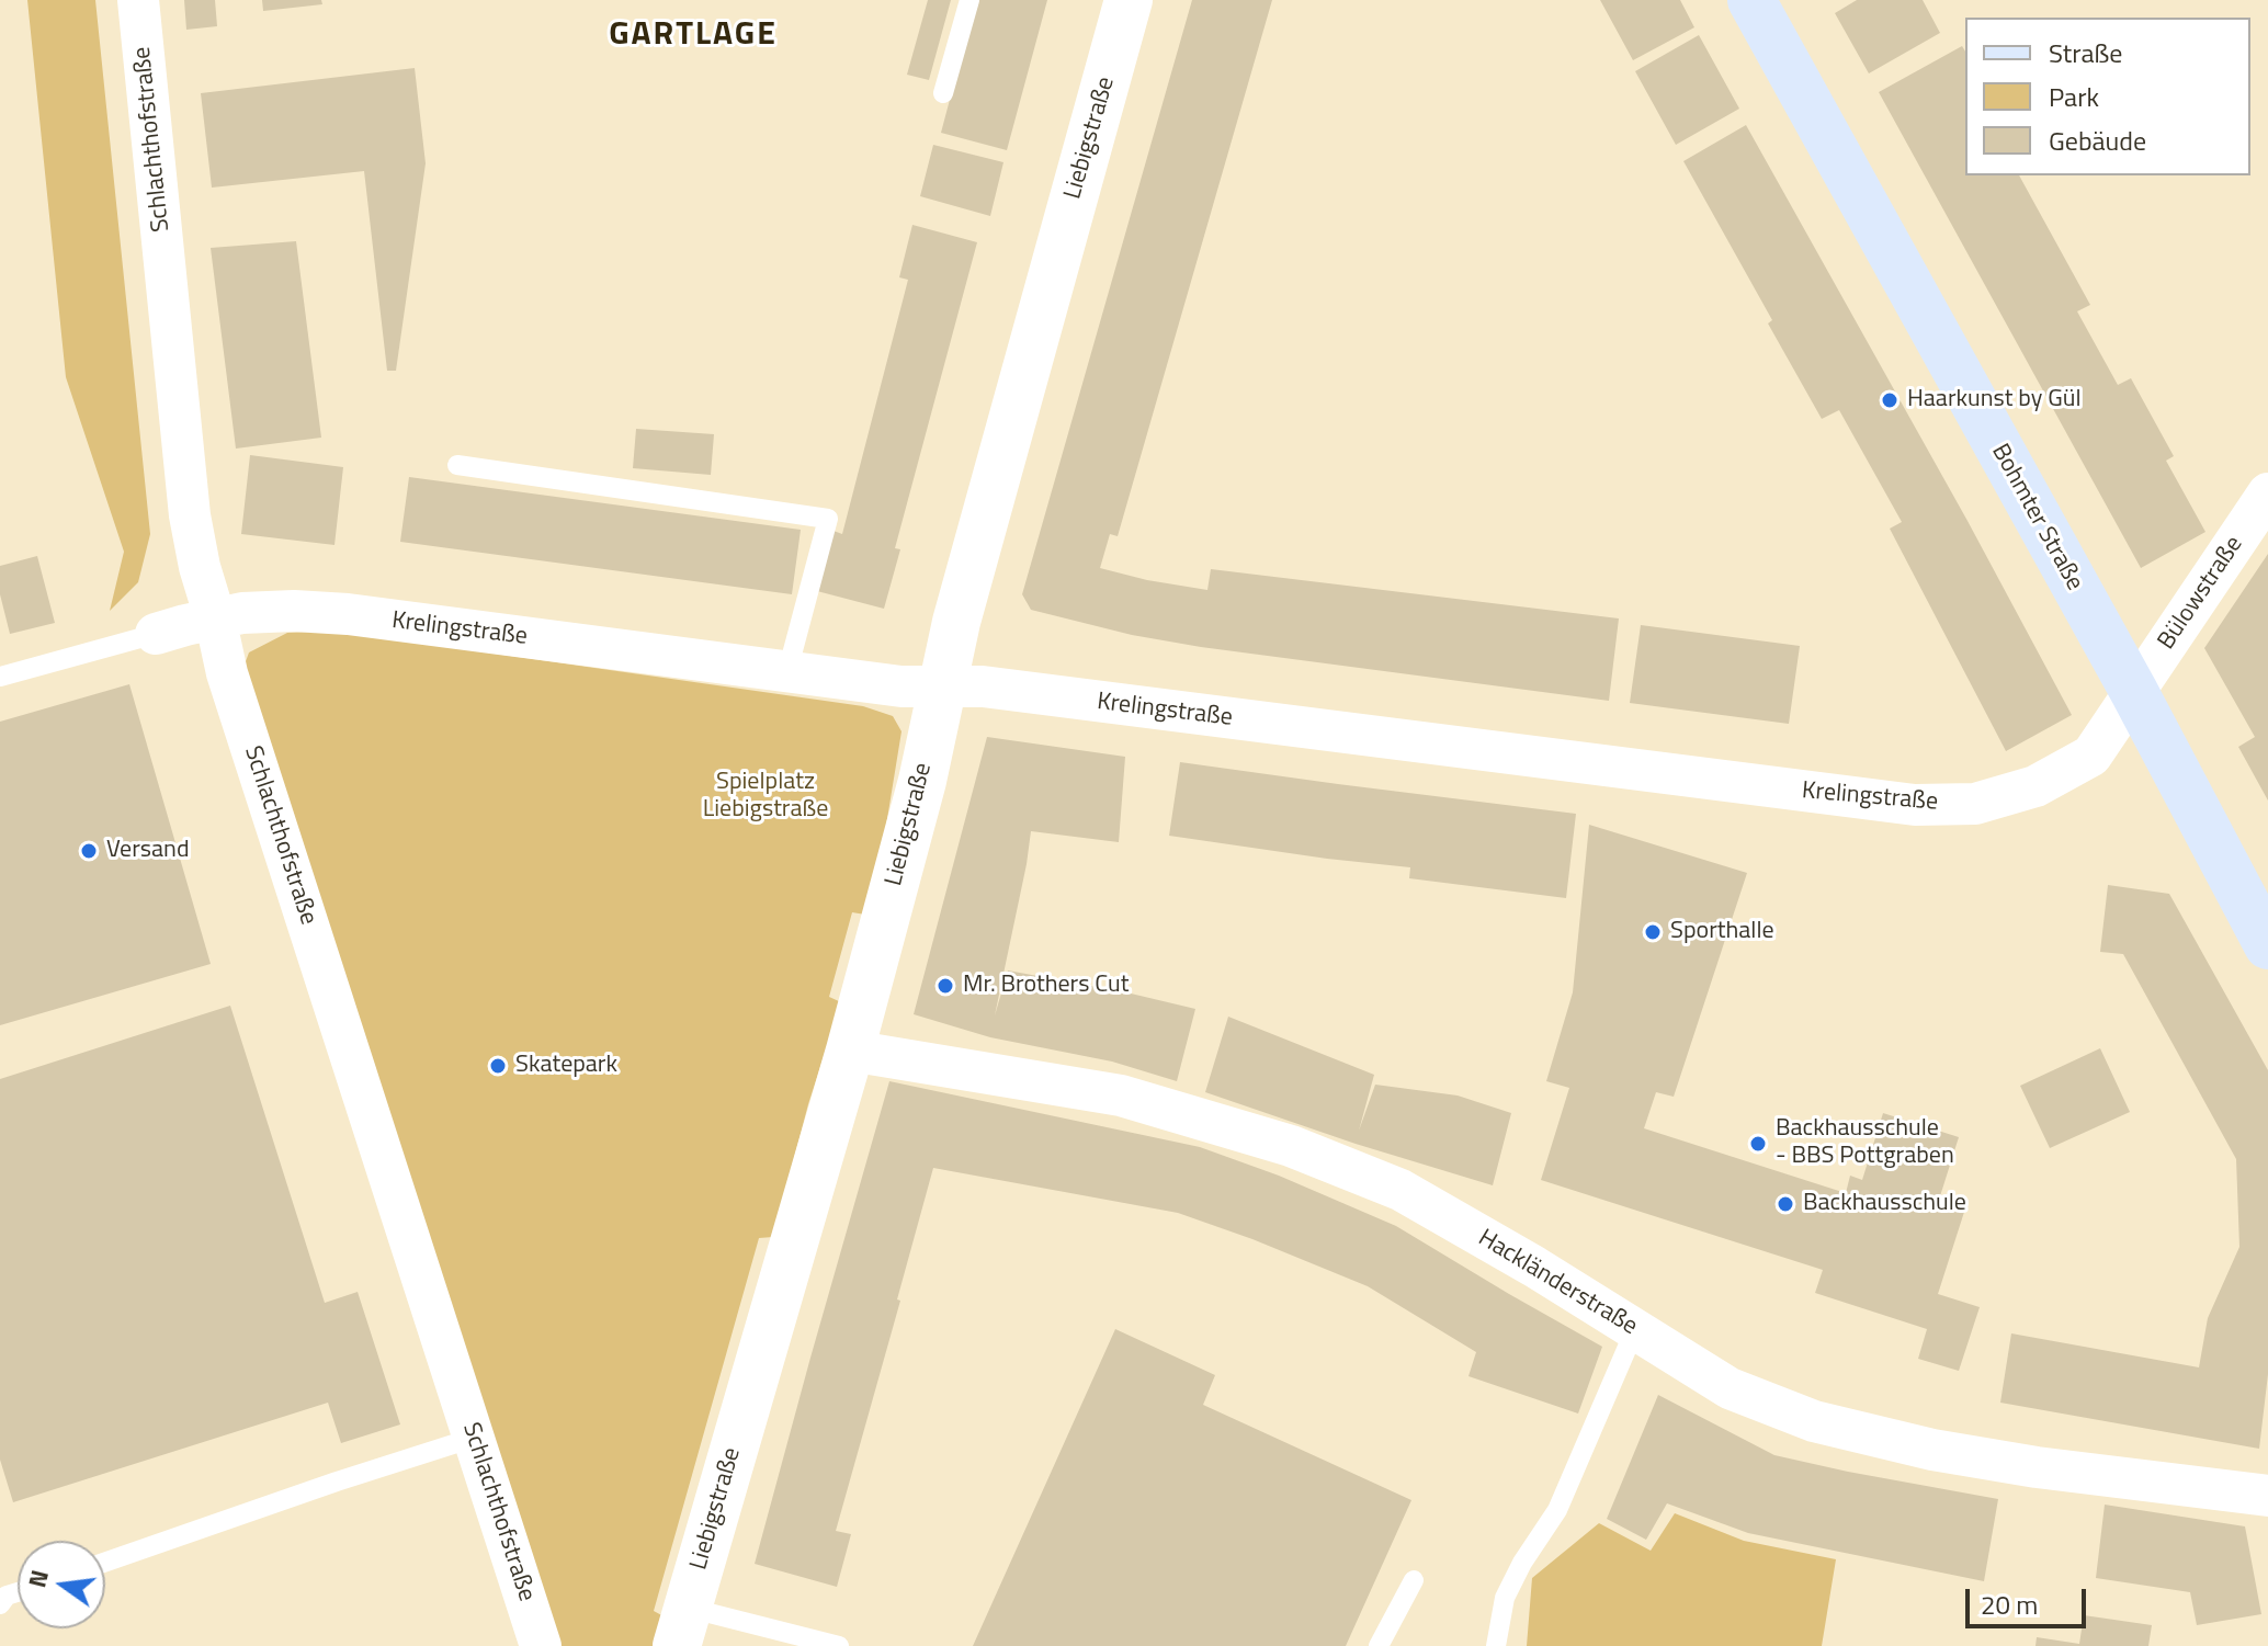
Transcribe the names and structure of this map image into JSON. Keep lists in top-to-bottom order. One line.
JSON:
{"streets":{"main road":["Bohmter Straße"],"street":["Liebigstraße","Schlachthofstraße","Bülowstraße","Krelingstraße","Hackländerstraße"]},"crossings":[["Liebigstraße","Krelingstraße"],["Liebigstraße","Hackländerstraße"],["Schlachthofstraße","Krelingstraße"],["Bohmter Straße","Bülowstraße"],["Bohmter Straße","Krelingstraße"],["Bülowstraße","Krelingstraße"]],"districts":["GARTLAGE"],"parks":["Spielplatz Liebigstraße"],"places":["Haarkunst by Gül","Versand","Sporthalle","Mr. Brothers Cut","Skatepark","Backhausschule - BBS Pottgraben","Backhausschule"],"legend":["Straße","Park","Gebäude"],"scale_bar":"20 m","north":"left"}
